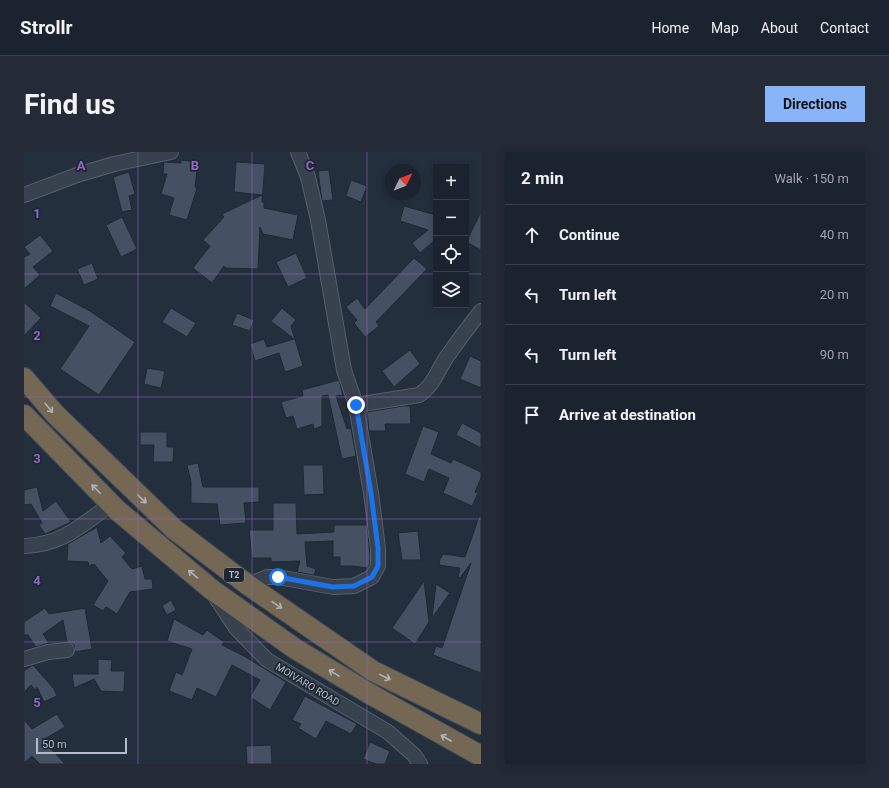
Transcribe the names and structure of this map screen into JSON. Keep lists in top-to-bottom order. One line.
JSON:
{"streets":{"highway":["T2"],"street":["MOIVARO ROAD"]},"crossings":[["T2","MOIVARO ROAD"]],"scale_bar":"50 m","north":"top right","page":{"header":"Strollr","nav":["Home","Map","About","Contact"],"buttons":"Directions","title":"Find us","heading":["2 min","Walk · 150 m"],"map_buttons":["+","−"],"list":[["Continue","40 m"],["Turn left","20 m"],["Turn left","90 m"],"Arrive at destination"],"scale":"50 m"},"grid":{"columns":["A","B","C"],"rows":["1","2","3","4","5"]}}
